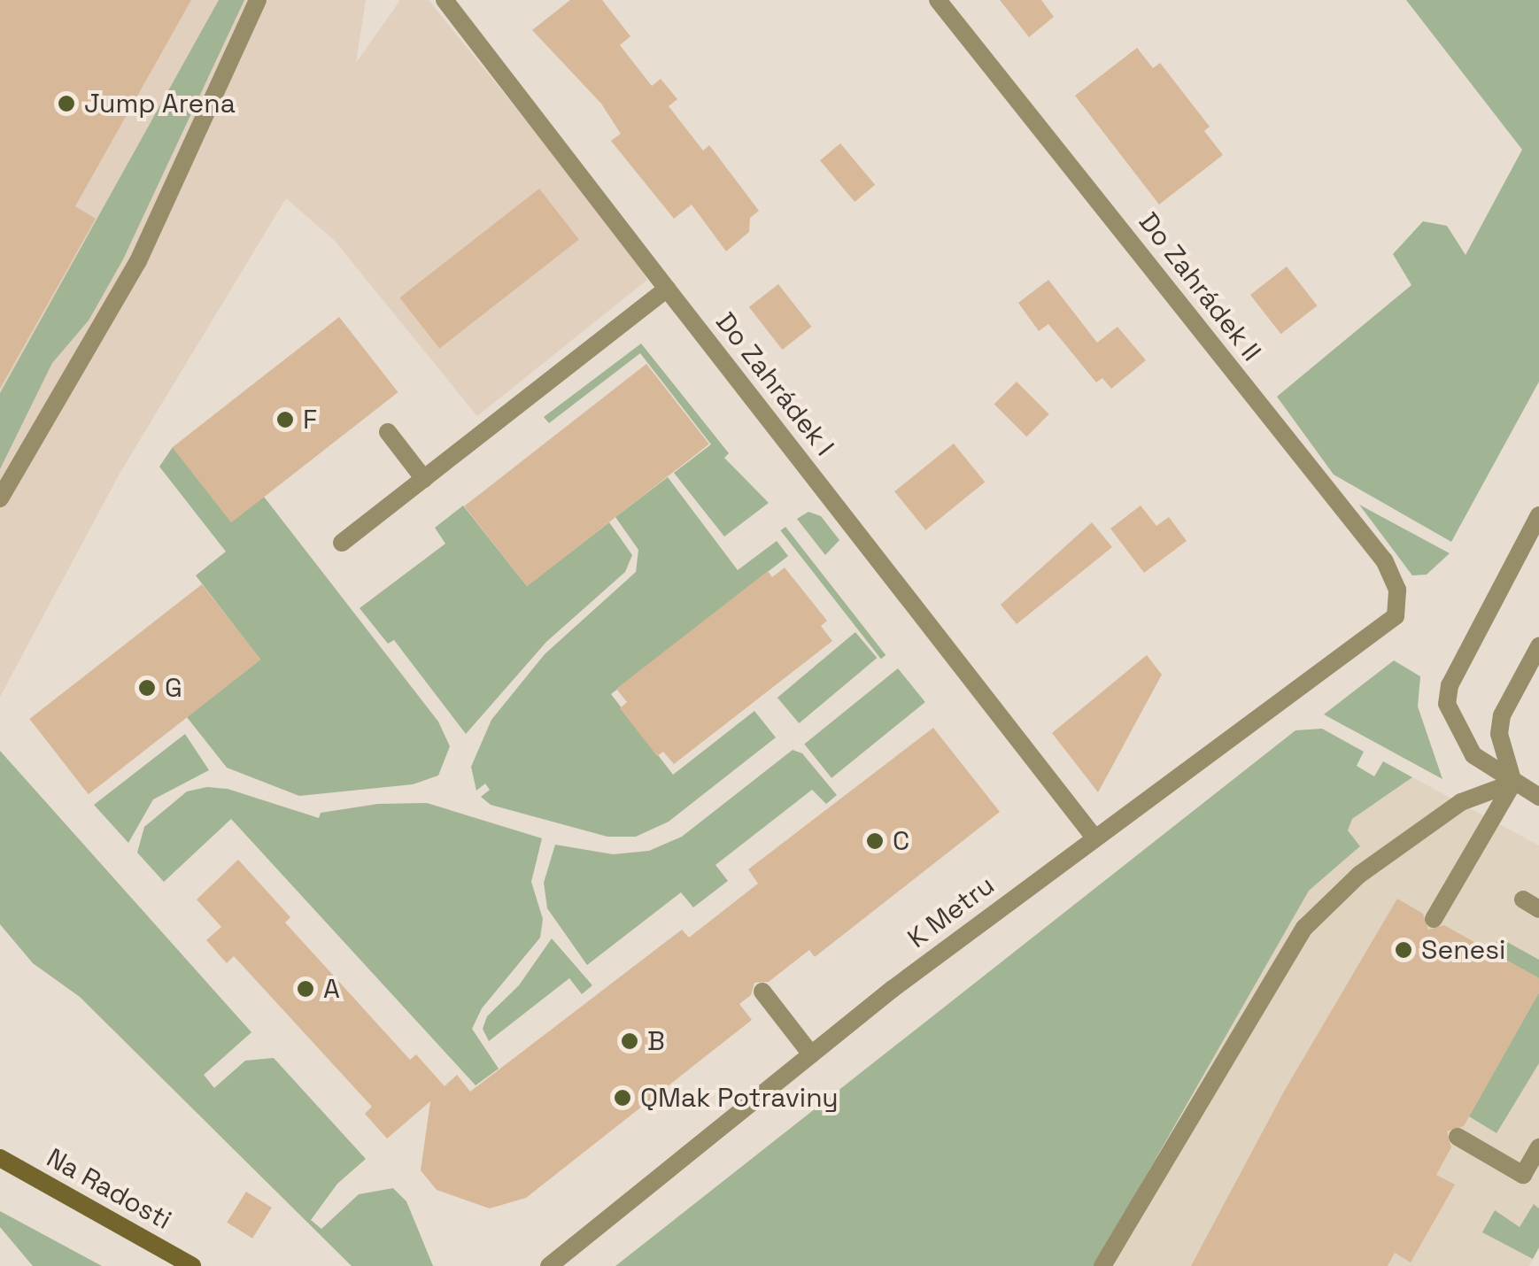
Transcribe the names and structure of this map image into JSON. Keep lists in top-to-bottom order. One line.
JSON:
{"streets":{"main road":["Na Radosti"],"street":["Do Zahrádek II","Do Zahrádek I","K Metru"]},"crossings":[["Do Zahrádek II","K Metru"],["Do Zahrádek I","K Metru"]],"places":["Jump Arena","F","G","C","Senesi","A","B","QMak Potraviny"]}
